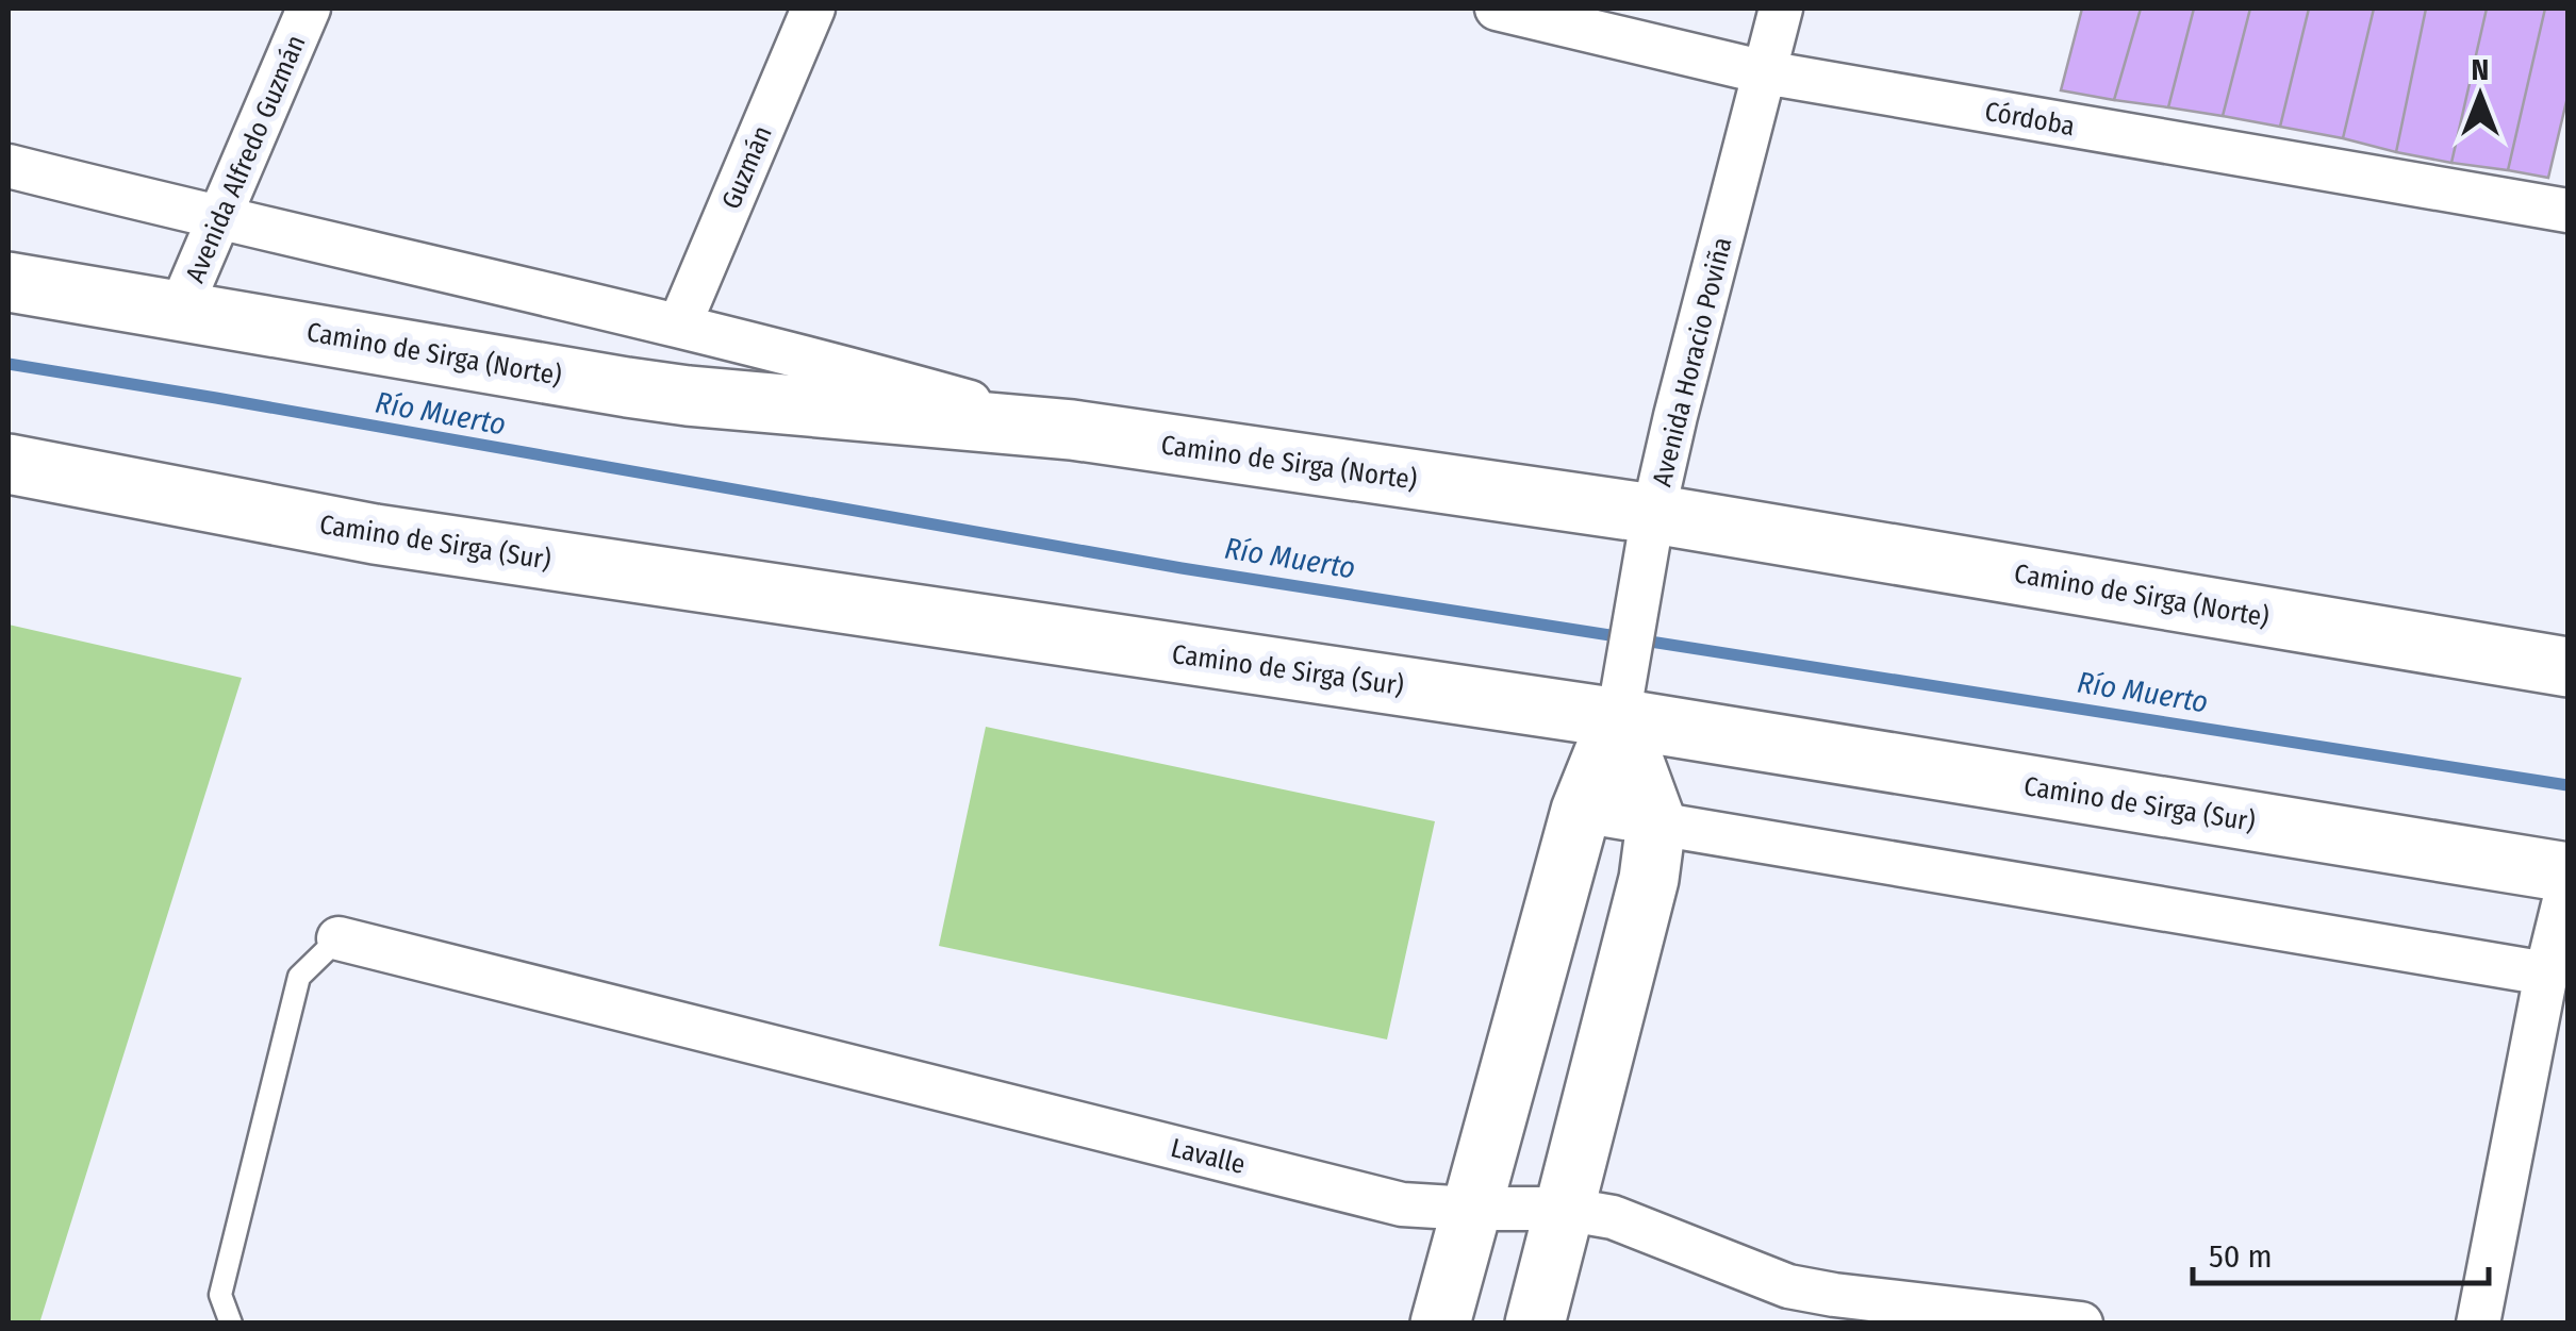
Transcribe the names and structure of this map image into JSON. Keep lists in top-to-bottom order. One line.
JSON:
{"streets":{"main road":["Camino de Sirga (Norte)","Avenida Horacio Poviña","Camino de Sirga (Sur)"],"street":["Córdoba","Avenida Alfredo Guzmán","Guzmán","Lavalle"]},"crossings":[["Córdoba","Avenida Horacio Poviña"],["Avenida Alfredo Guzmán","Camino de Sirga (Norte)"],["Camino de Sirga (Norte)","Avenida Horacio Poviña"],["Avenida Horacio Poviña","Camino de Sirga (Sur)"],["Avenida Horacio Poviña","Lavalle"]],"water":["Río Muerto"],"scale_bar":"50 m","north":"top"}
